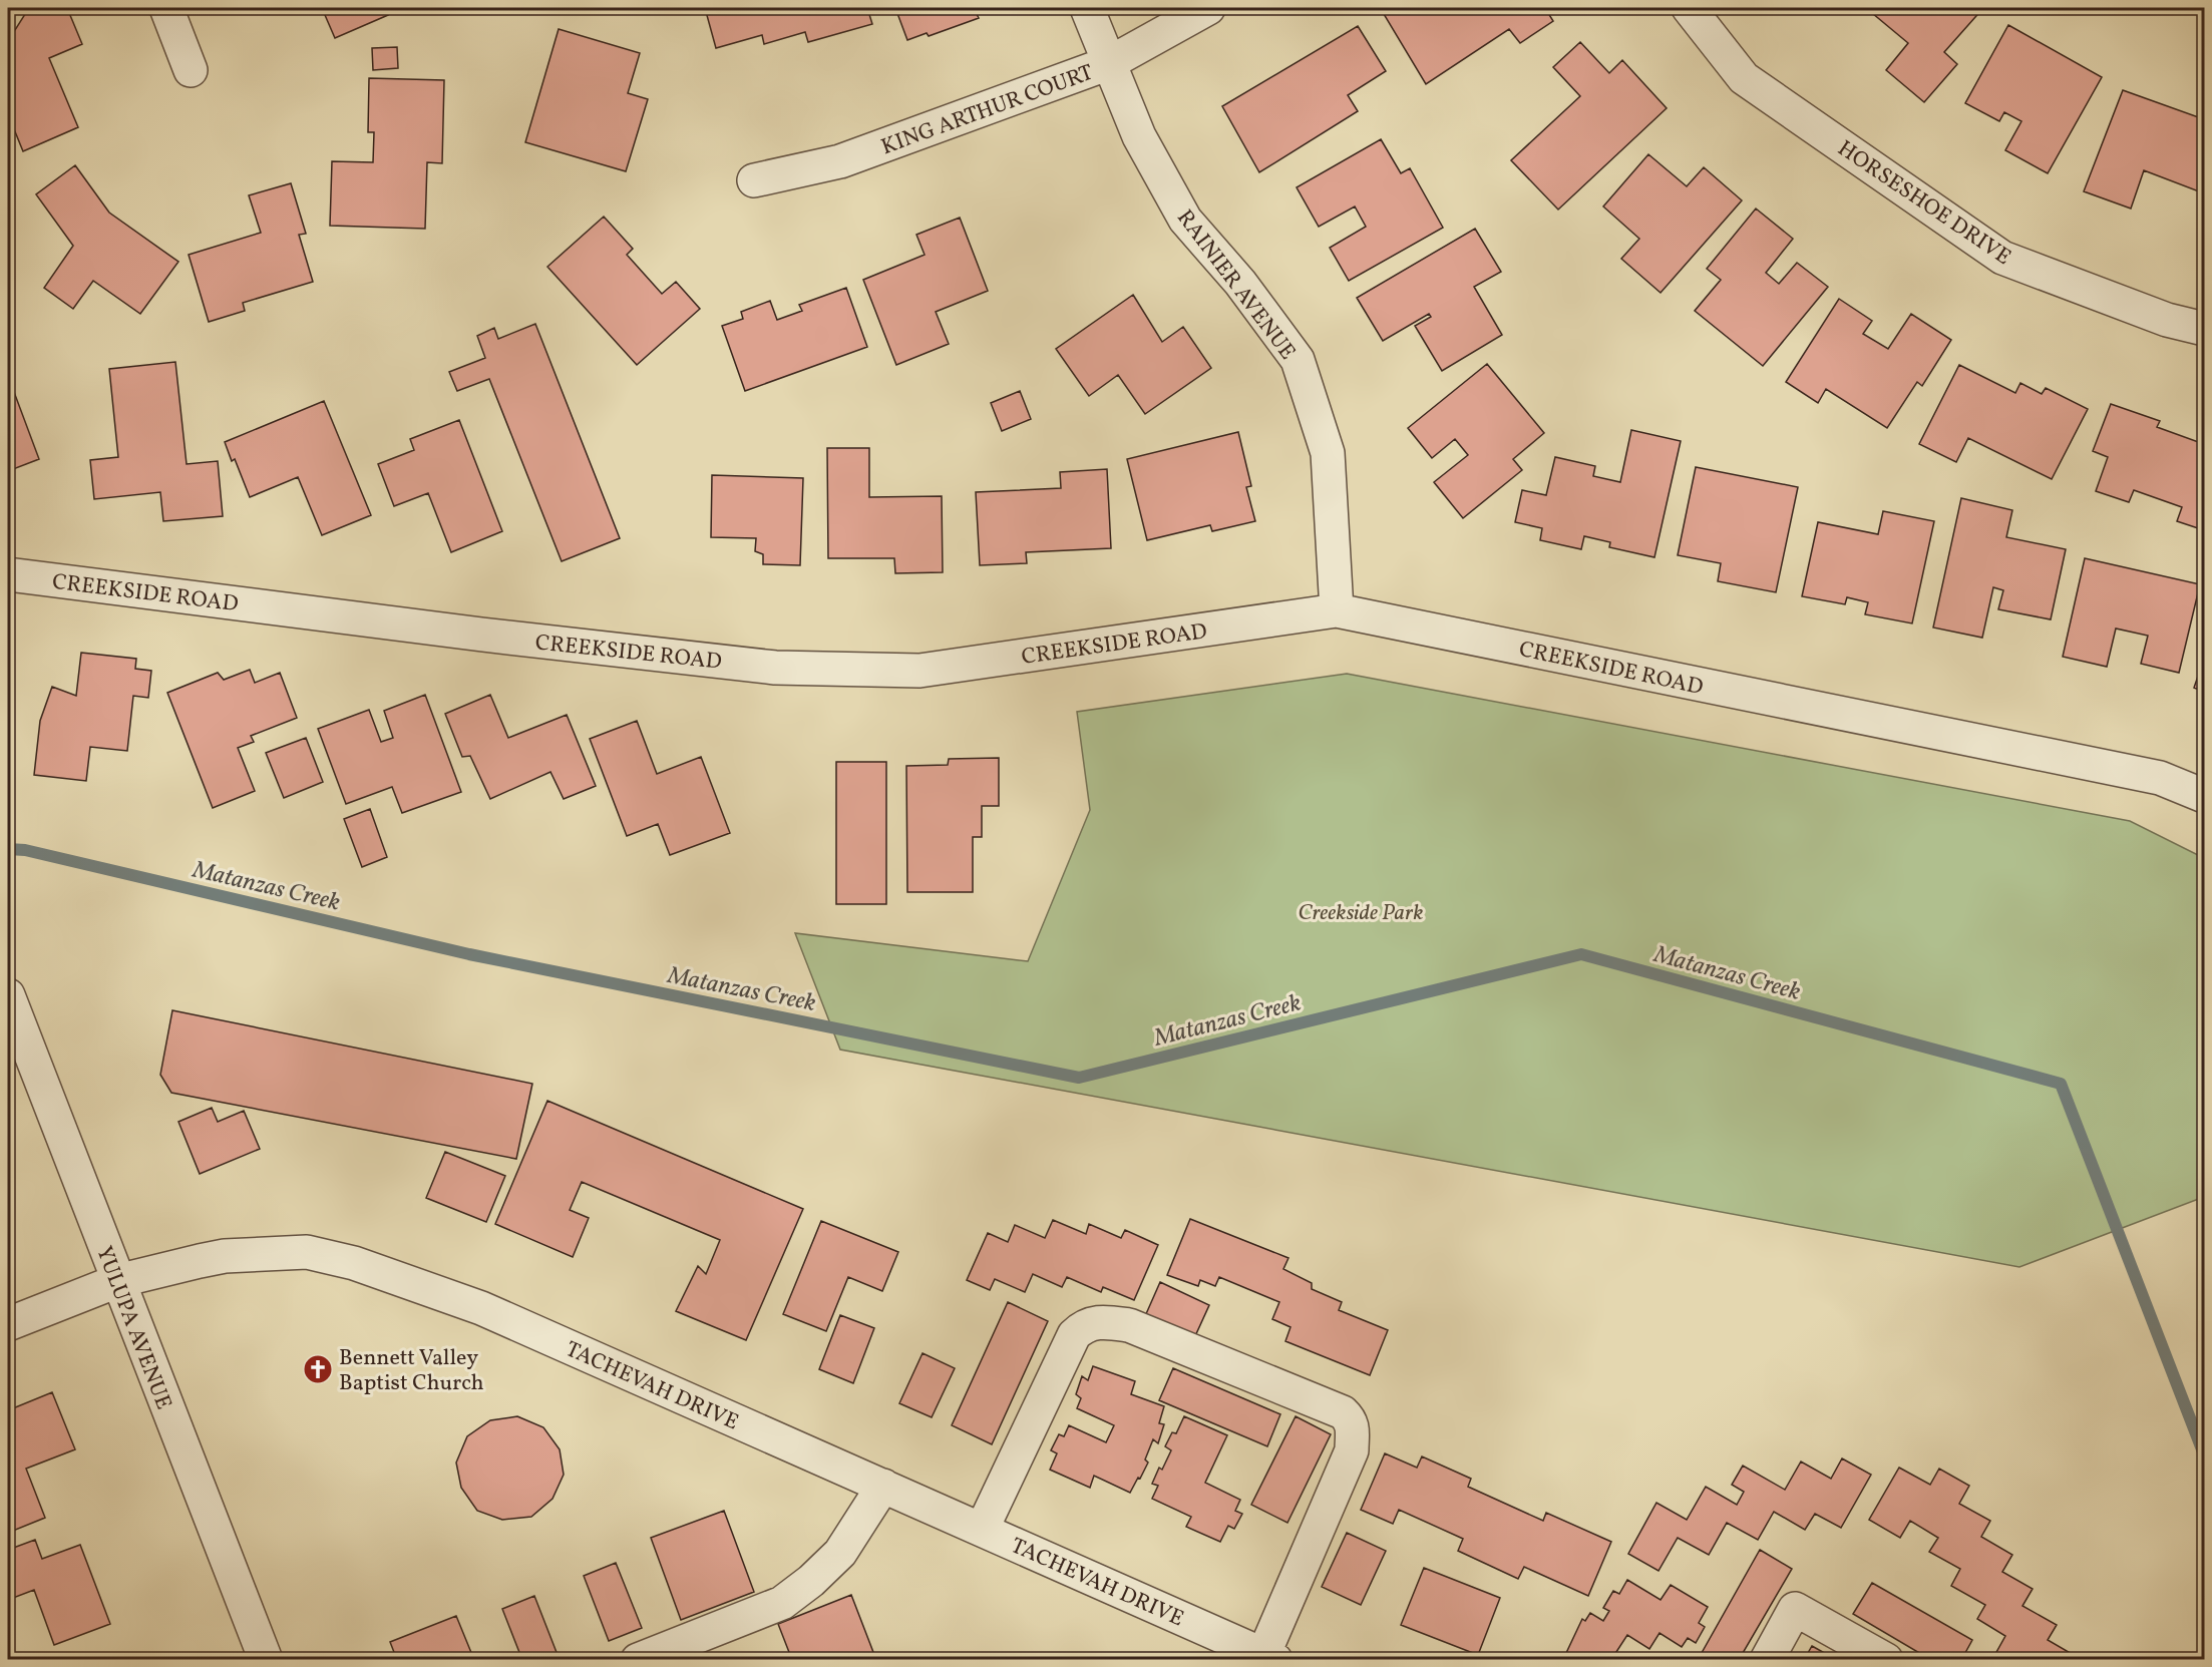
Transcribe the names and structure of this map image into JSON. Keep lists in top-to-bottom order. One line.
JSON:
{"streets":{"street":["KING ARTHUR COURT","HORSESHOE DRIVE","RAINIER AVENUE","CREEKSIDE ROAD","YULUPA AVENUE","TACHEVAH DRIVE"]},"crossings":[["KING ARTHUR COURT","RAINIER AVENUE"],["RAINIER AVENUE","CREEKSIDE ROAD"],["YULUPA AVENUE","TACHEVAH DRIVE"]],"water":["Matanzas Creek"],"parks":["Creekside Park"],"places":{"church":["Bennett Valley Baptist Church"]}}
